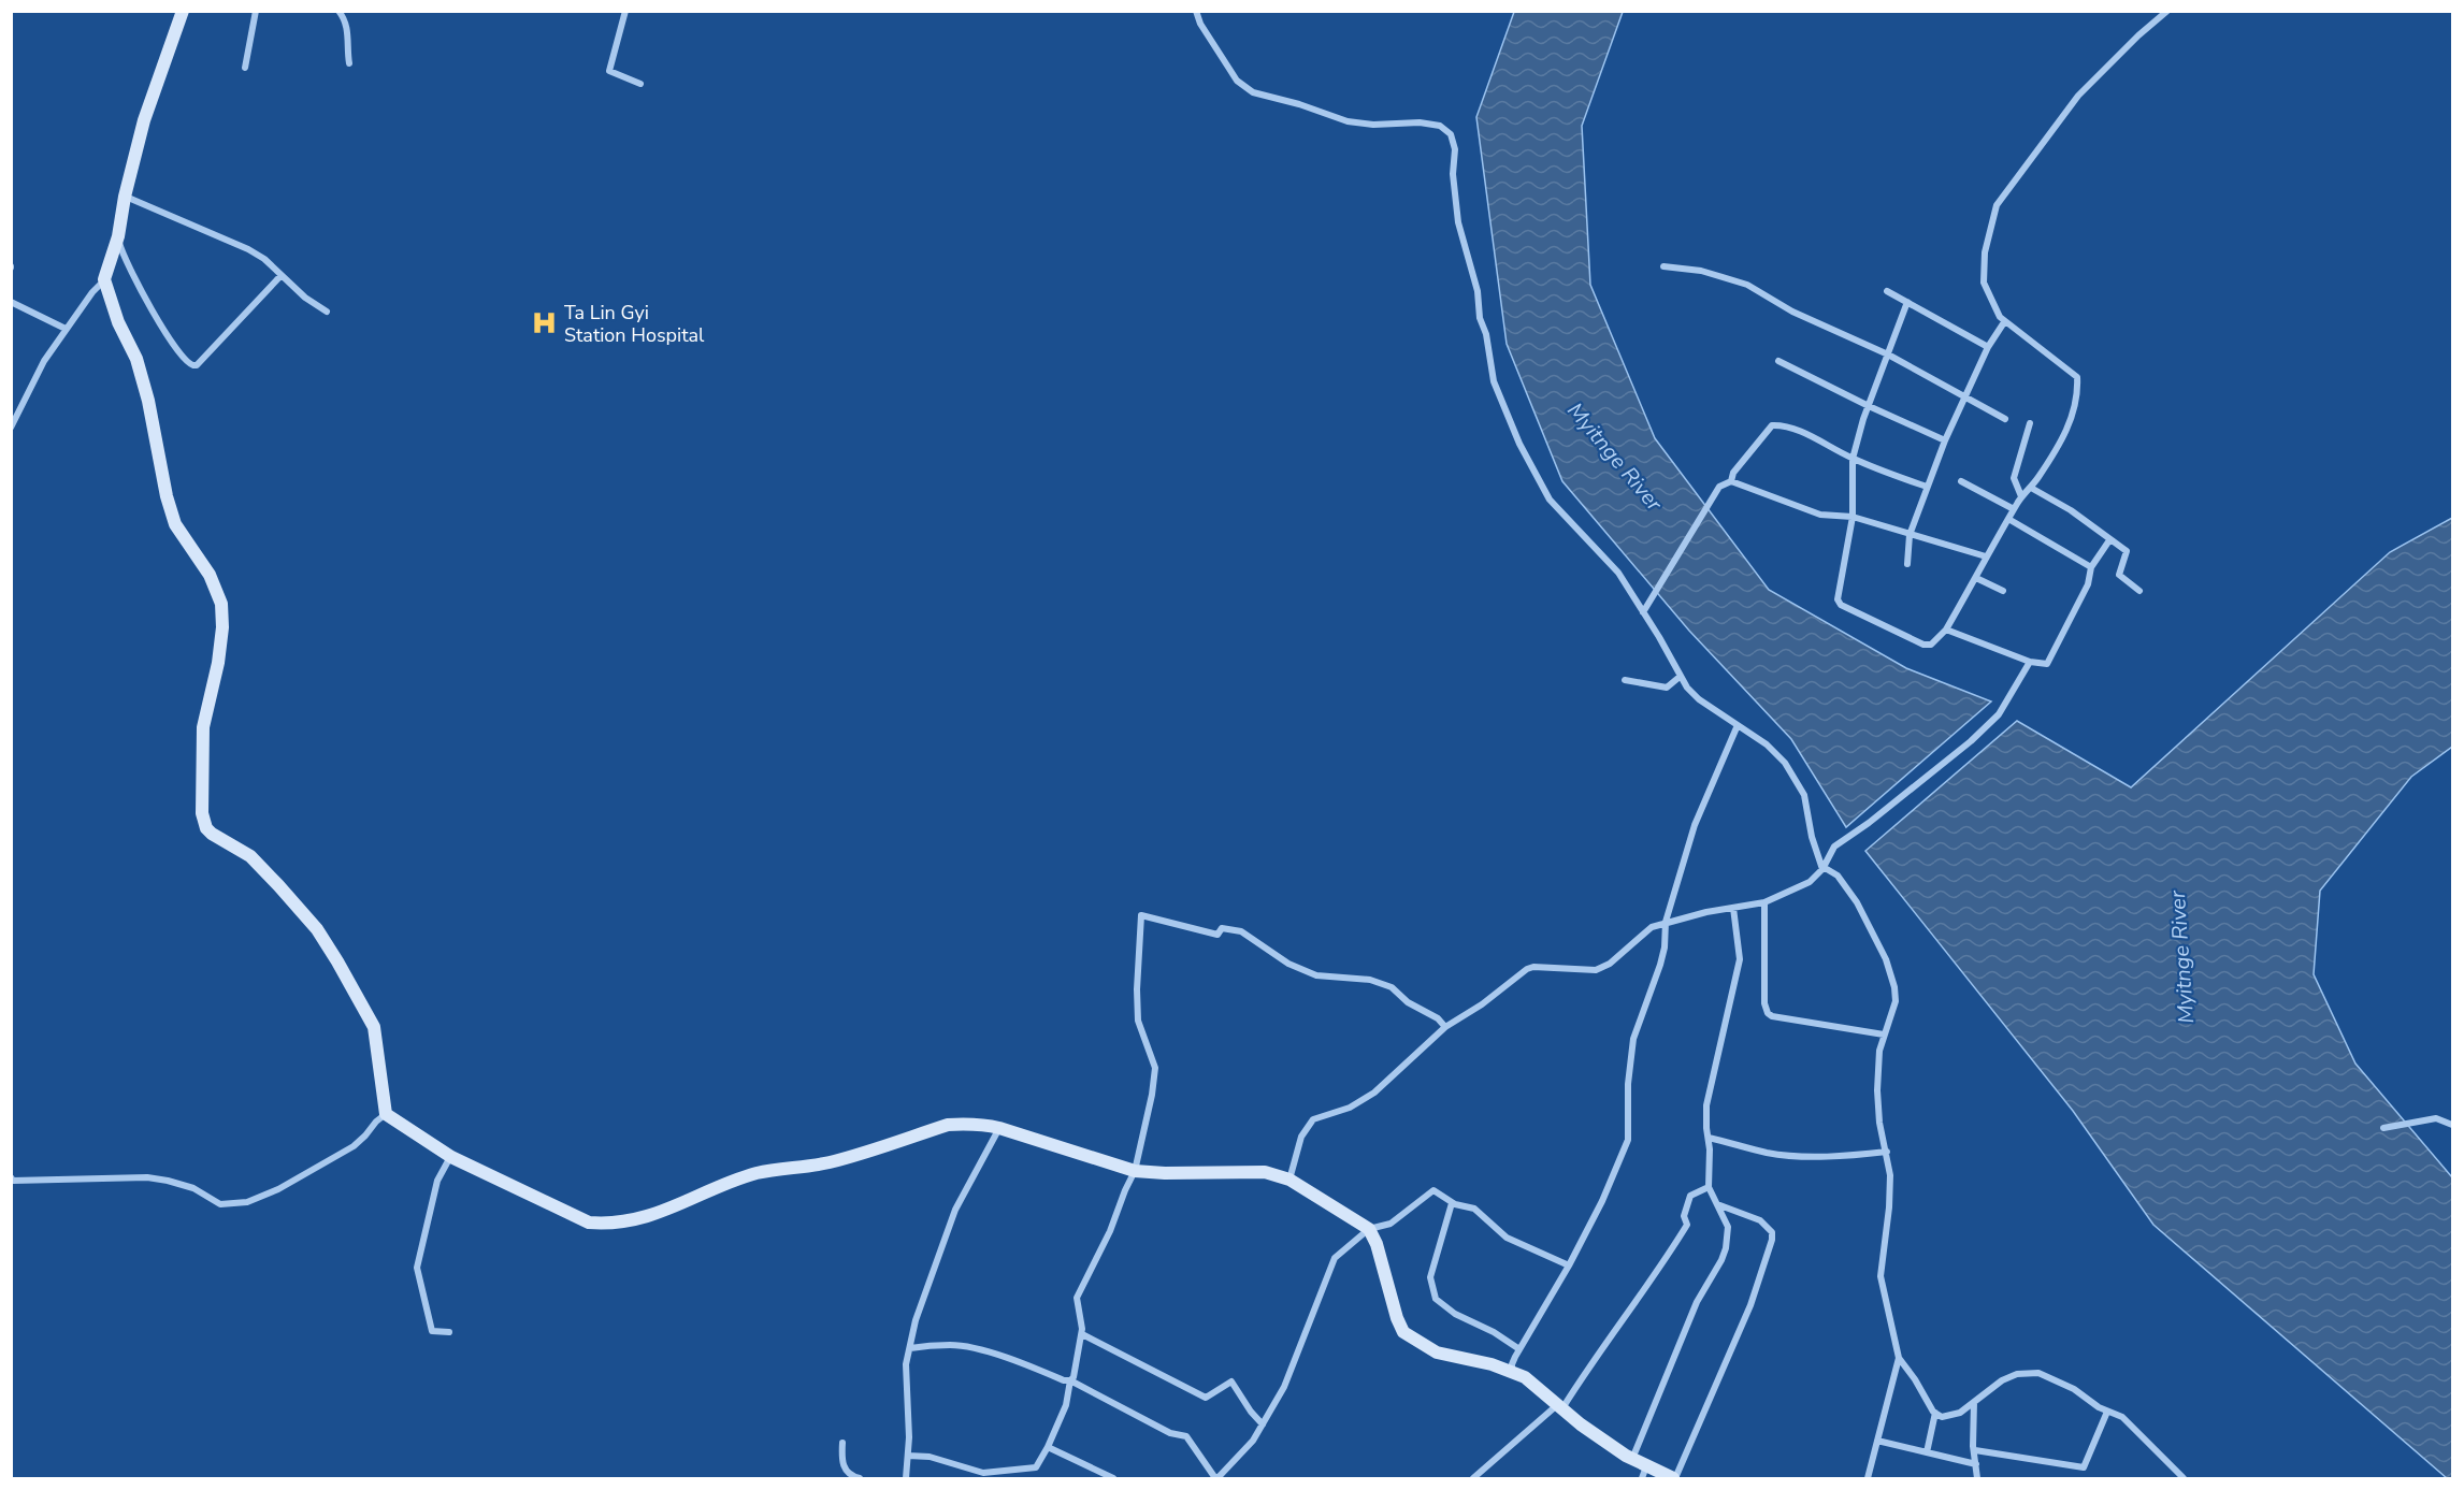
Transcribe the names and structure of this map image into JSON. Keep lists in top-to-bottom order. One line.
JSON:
{"water":["Myitnge River"],"places":{"hospital":["Ta Lin Gyi Station Hospital"]}}
